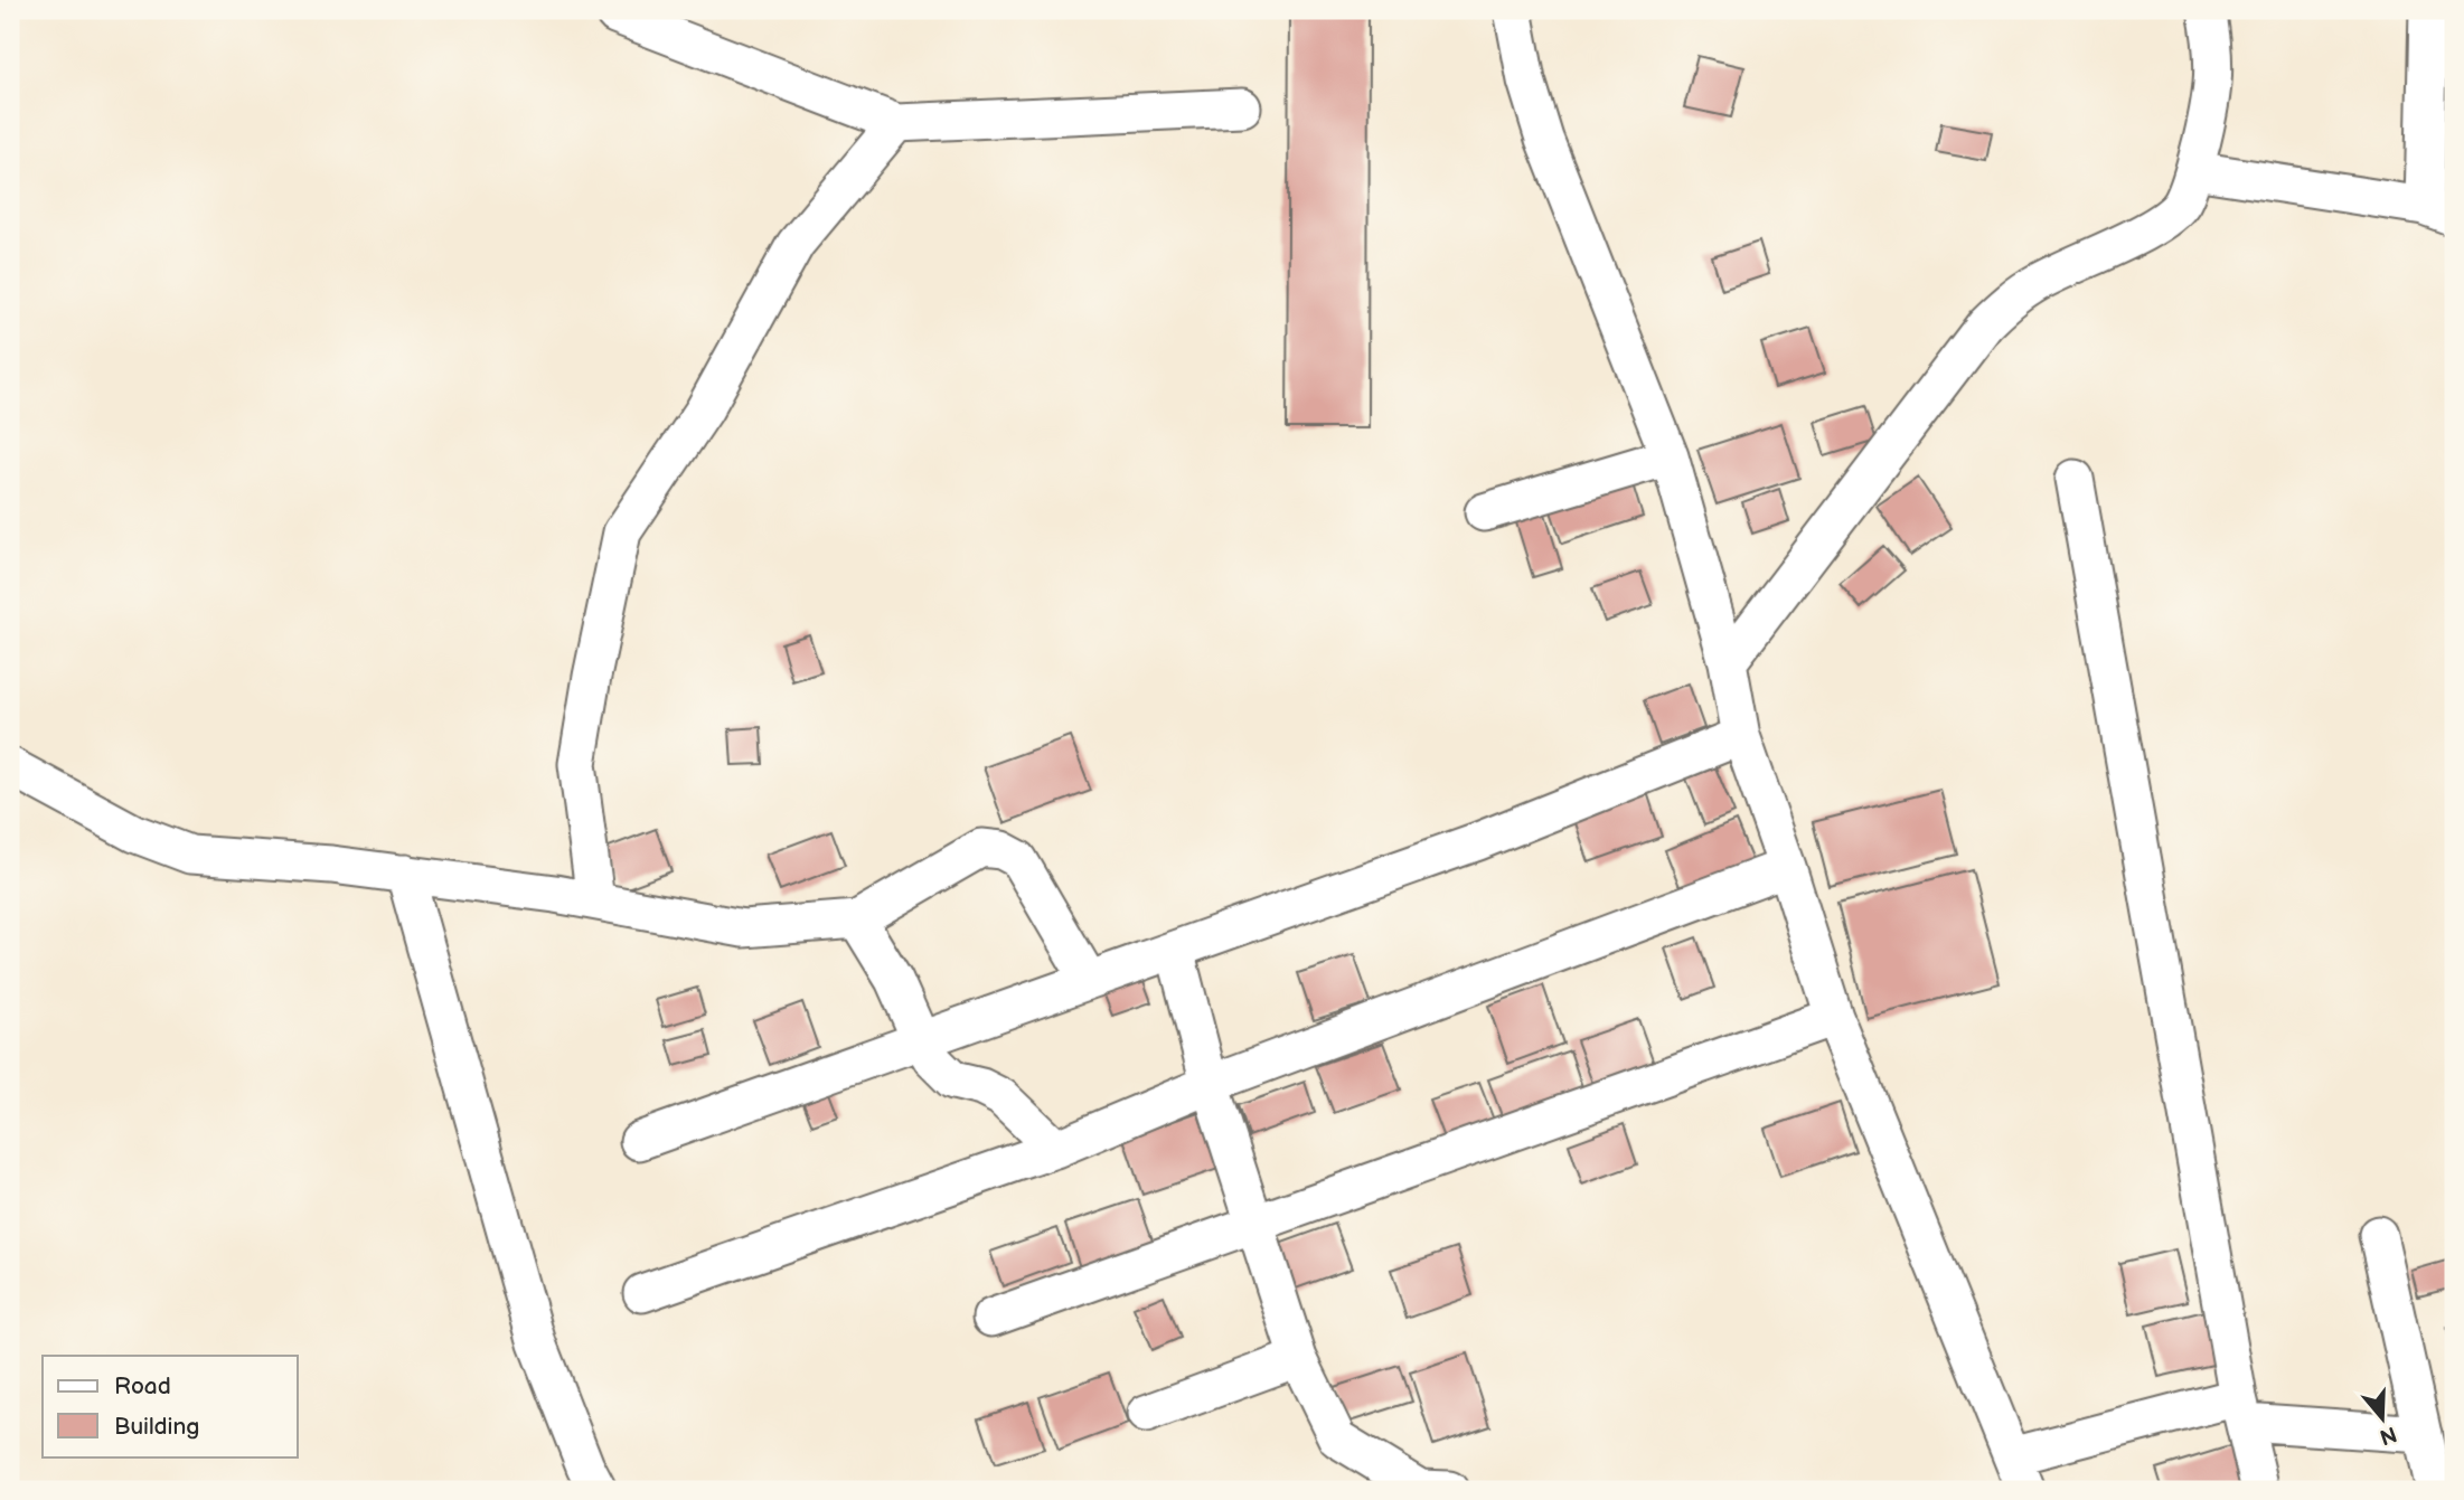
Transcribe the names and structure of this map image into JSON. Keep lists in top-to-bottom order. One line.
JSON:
{"legend":["Road","Building"],"north":"bottom"}
